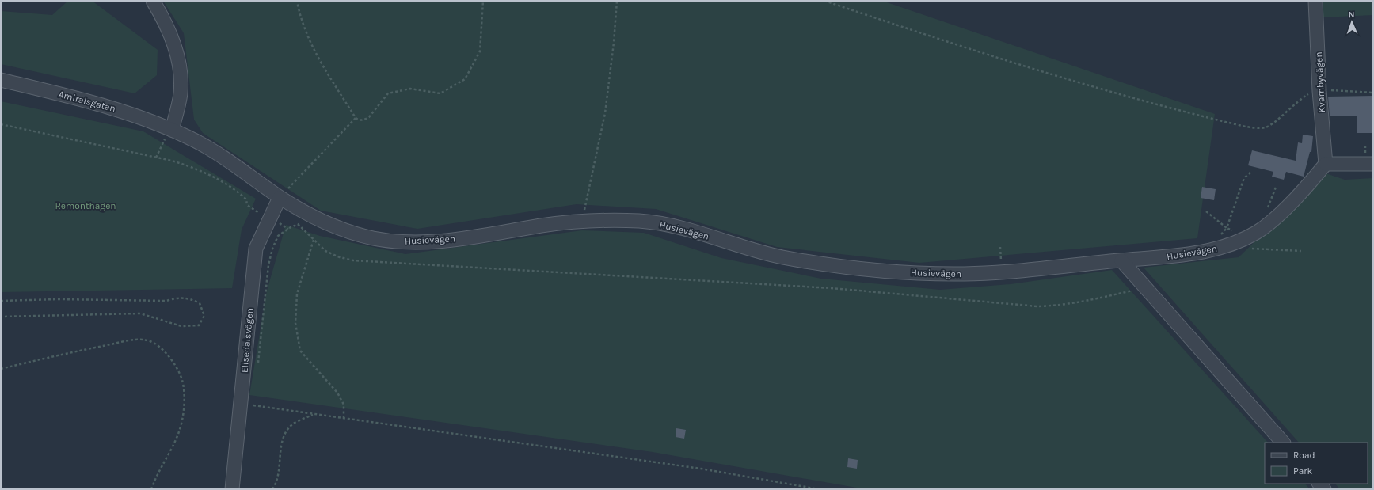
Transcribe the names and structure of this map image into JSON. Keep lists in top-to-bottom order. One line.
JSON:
{"streets":{"street":["Kvarnbyvägen","Amiralsgatan","Husievägen","Elisedalsvägen"]},"crossings":[["Kvarnbyvägen","Husievägen"],["Amiralsgatan","Husievägen"],["Husievägen","Elisedalsvägen"]],"parks":["Remonthagen"],"legend":["Road","Park"],"north":"top"}
